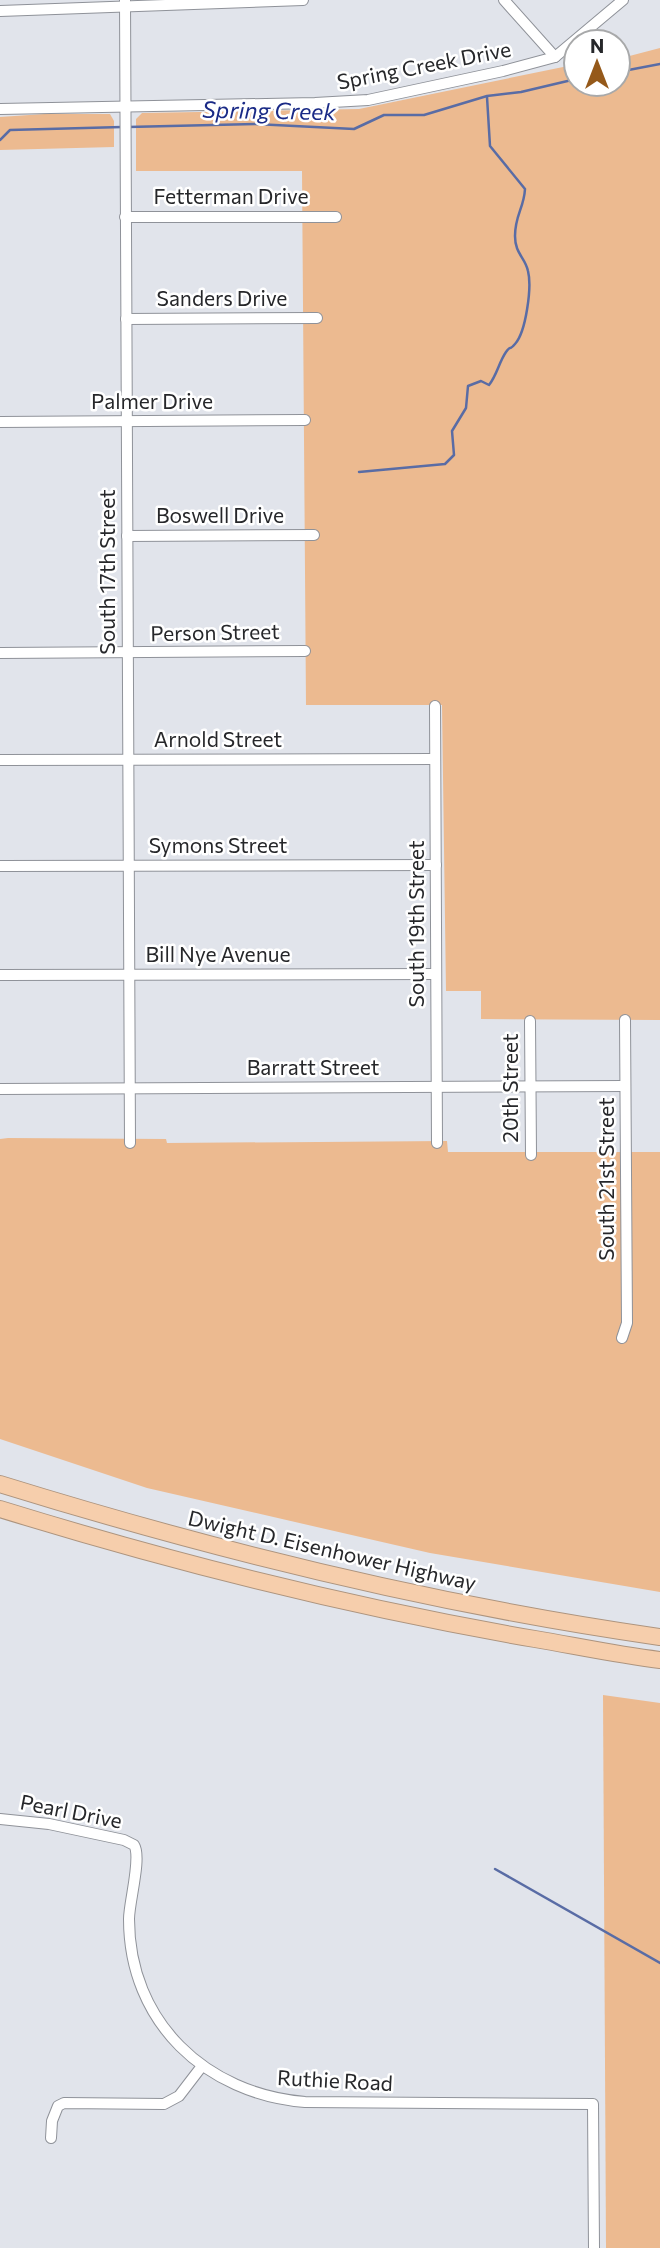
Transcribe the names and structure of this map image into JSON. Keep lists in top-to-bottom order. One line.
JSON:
{"streets":{"highway":["Dwight D. Eisenhower Highway"],"street":["Spring Creek Drive","Fetterman Drive","Sanders Drive","Palmer Drive","Boswell Drive","South 17th Street","Person Street","Arnold Street","Symons Street","South 19th Street","Bill Nye Avenue","Barratt Street","20th Street","South 21st Street","Pearl Drive","Ruthie Road"]},"crossings":[["Spring Creek Drive","South 17th Street"],["Fetterman Drive","South 17th Street"],["Sanders Drive","South 17th Street"],["Palmer Drive","South 17th Street"],["Boswell Drive","South 17th Street"],["South 17th Street","Person Street"],["South 17th Street","Arnold Street"],["South 17th Street","Symons Street"],["South 17th Street","Bill Nye Avenue"],["South 17th Street","Barratt Street"],["Arnold Street","South 19th Street"],["Symons Street","South 19th Street"],["South 19th Street","Bill Nye Avenue"],["South 19th Street","Barratt Street"],["Barratt Street","20th Street"],["Barratt Street","South 21st Street"],["Pearl Drive","Ruthie Road"]],"water":["Spring Creek"],"north":"top"}
